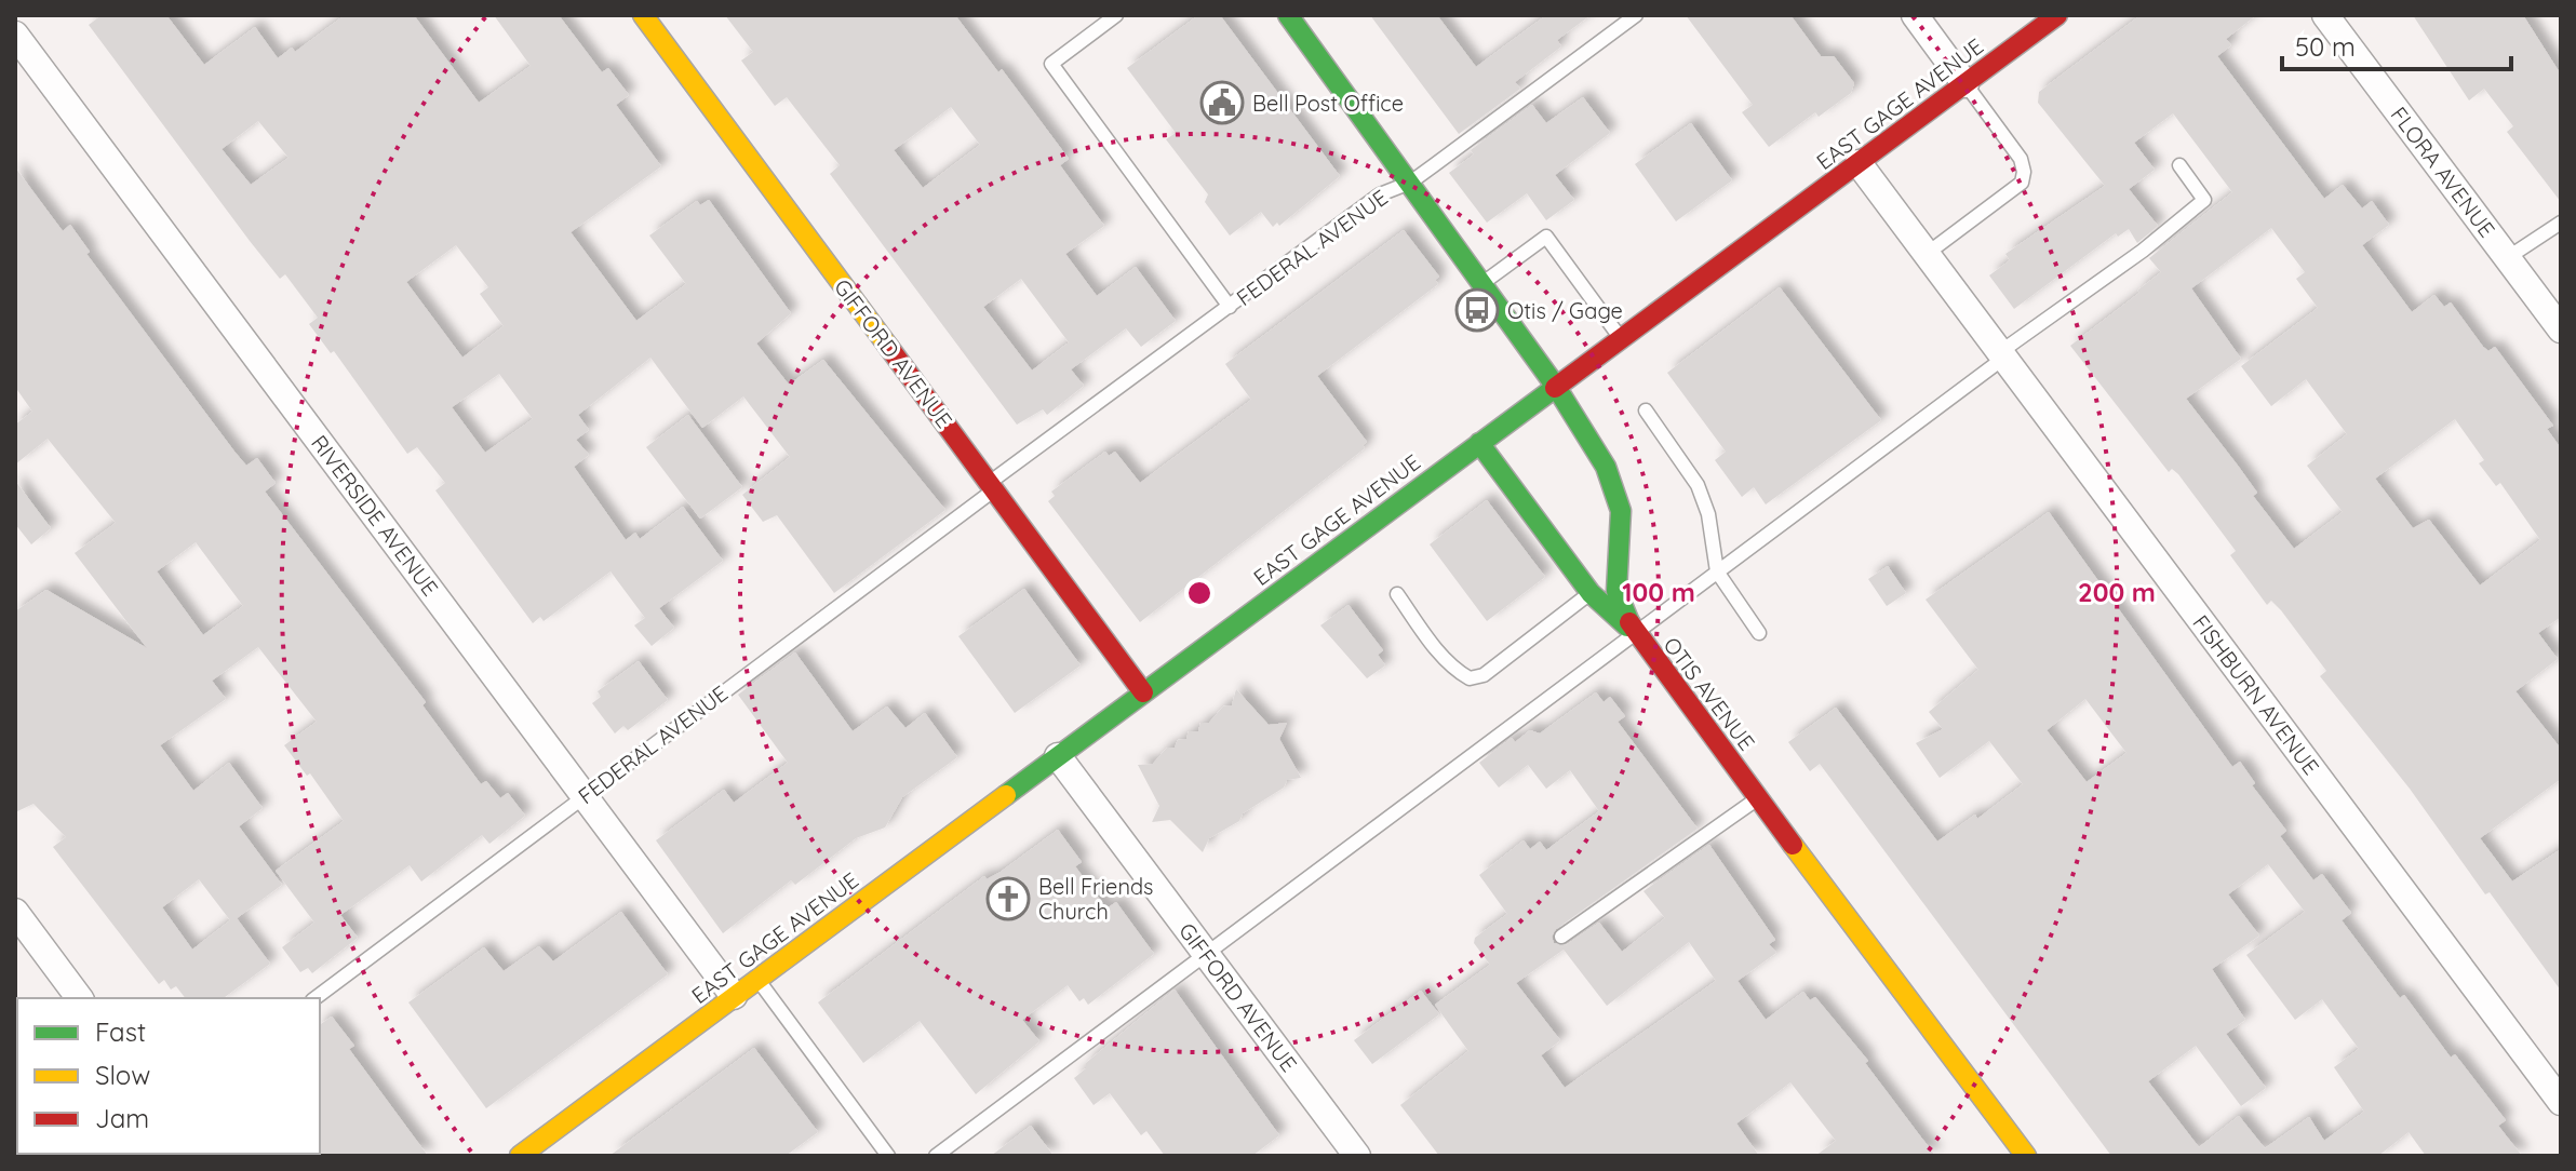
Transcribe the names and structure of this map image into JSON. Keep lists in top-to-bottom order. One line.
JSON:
{"streets":{"street":["EAST GAGE AVENUE","FLORA AVENUE","GIFFORD AVENUE","RIVERSIDE AVENUE","OTIS AVENUE","FISHBURN AVENUE"],"lane":["FEDERAL AVENUE"]},"crossings":[["EAST GAGE AVENUE","GIFFORD AVENUE"],["EAST GAGE AVENUE","RIVERSIDE AVENUE"],["EAST GAGE AVENUE","OTIS AVENUE"],["EAST GAGE AVENUE","FISHBURN AVENUE"],["FEDERAL AVENUE","GIFFORD AVENUE"],["FEDERAL AVENUE","RIVERSIDE AVENUE"],["FEDERAL AVENUE","OTIS AVENUE"]],"places":{"public building":["Bell Post Office"],"bus stop":["Otis / Gage"],"church":["Bell Friends Church"]},"legend":["Fast","Slow","Jam"],"scale_bar":"50 m","rings":["100 m","200 m"]}
